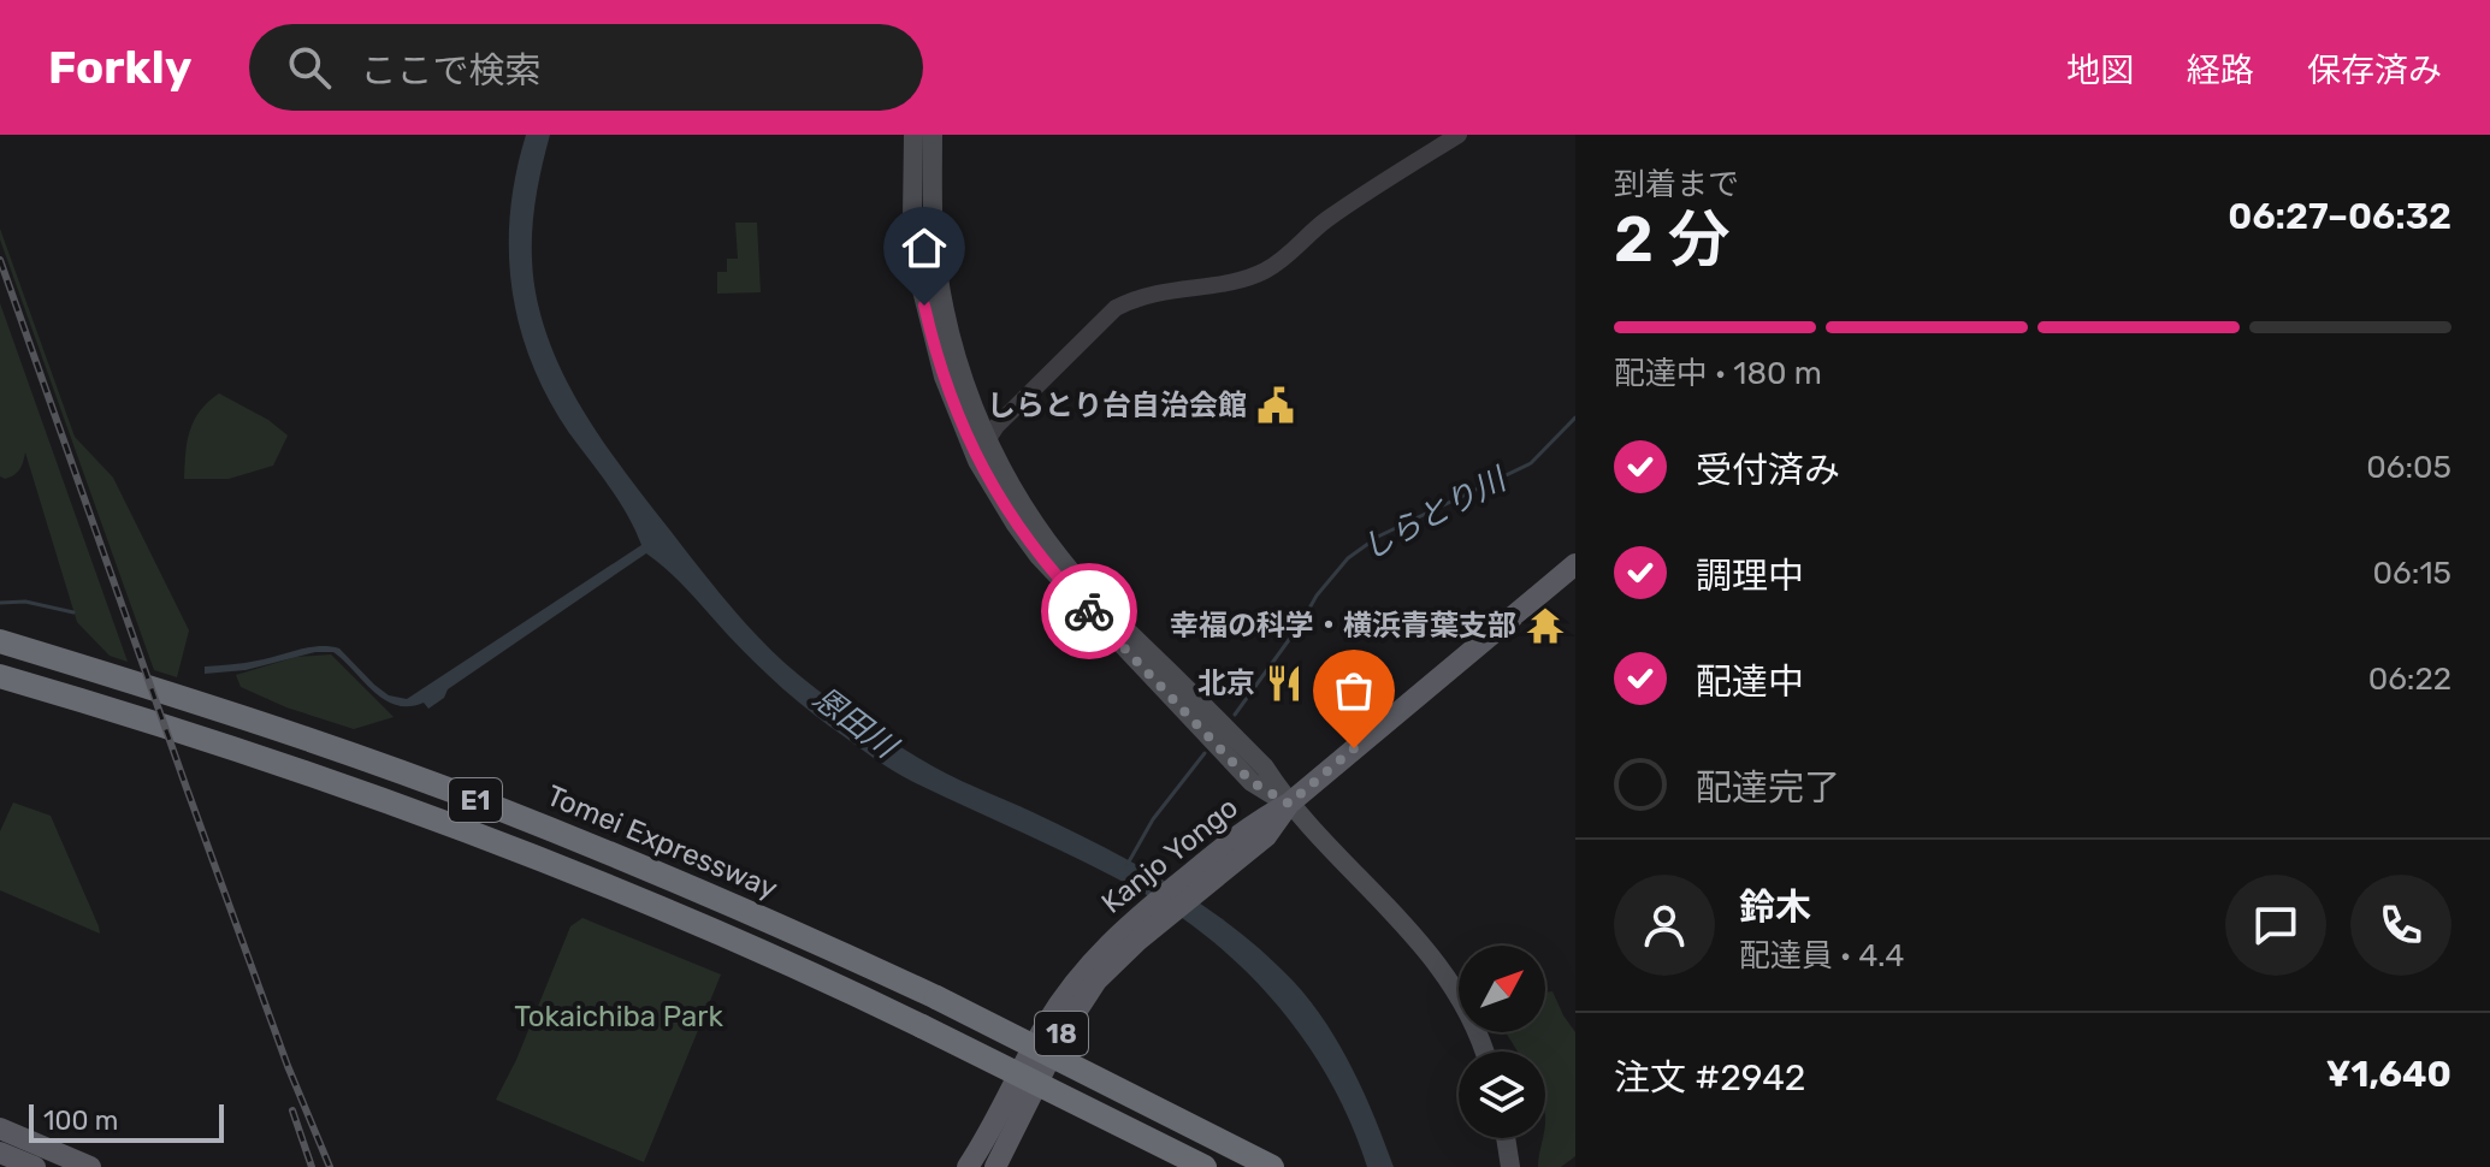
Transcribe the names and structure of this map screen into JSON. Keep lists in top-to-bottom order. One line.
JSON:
{"streets":{"highway":["E1","Tomei Expressway"],"main road":["Kanjo Yongo","18"]},"crossings":[["Kanjo Yongo","18"]],"water":["しらとり川","恩田川"],"parks":["Tokaichiba Park"],"places":{"public building":["しらとり台自治会館"],"temple":["幸福の科学・横浜青葉支部"],"restaurant":["北京"]},"scale_bar":"100 m","north":"top right","page":{"header":"Forkly","search":"ここで検索","nav":["地図","経路","保存済み"],"heading":["2 分","到着まで","06:27–06:32"],"panel":["鈴木","配達員 · 4.4","注文 #2942","¥1,640"],"bar":"配達中 · 180 m","list":[["受付済み","06:05"],["調理中","06:15"],["配達中","06:22"],"配達完了"],"scale":"100 m"}}
